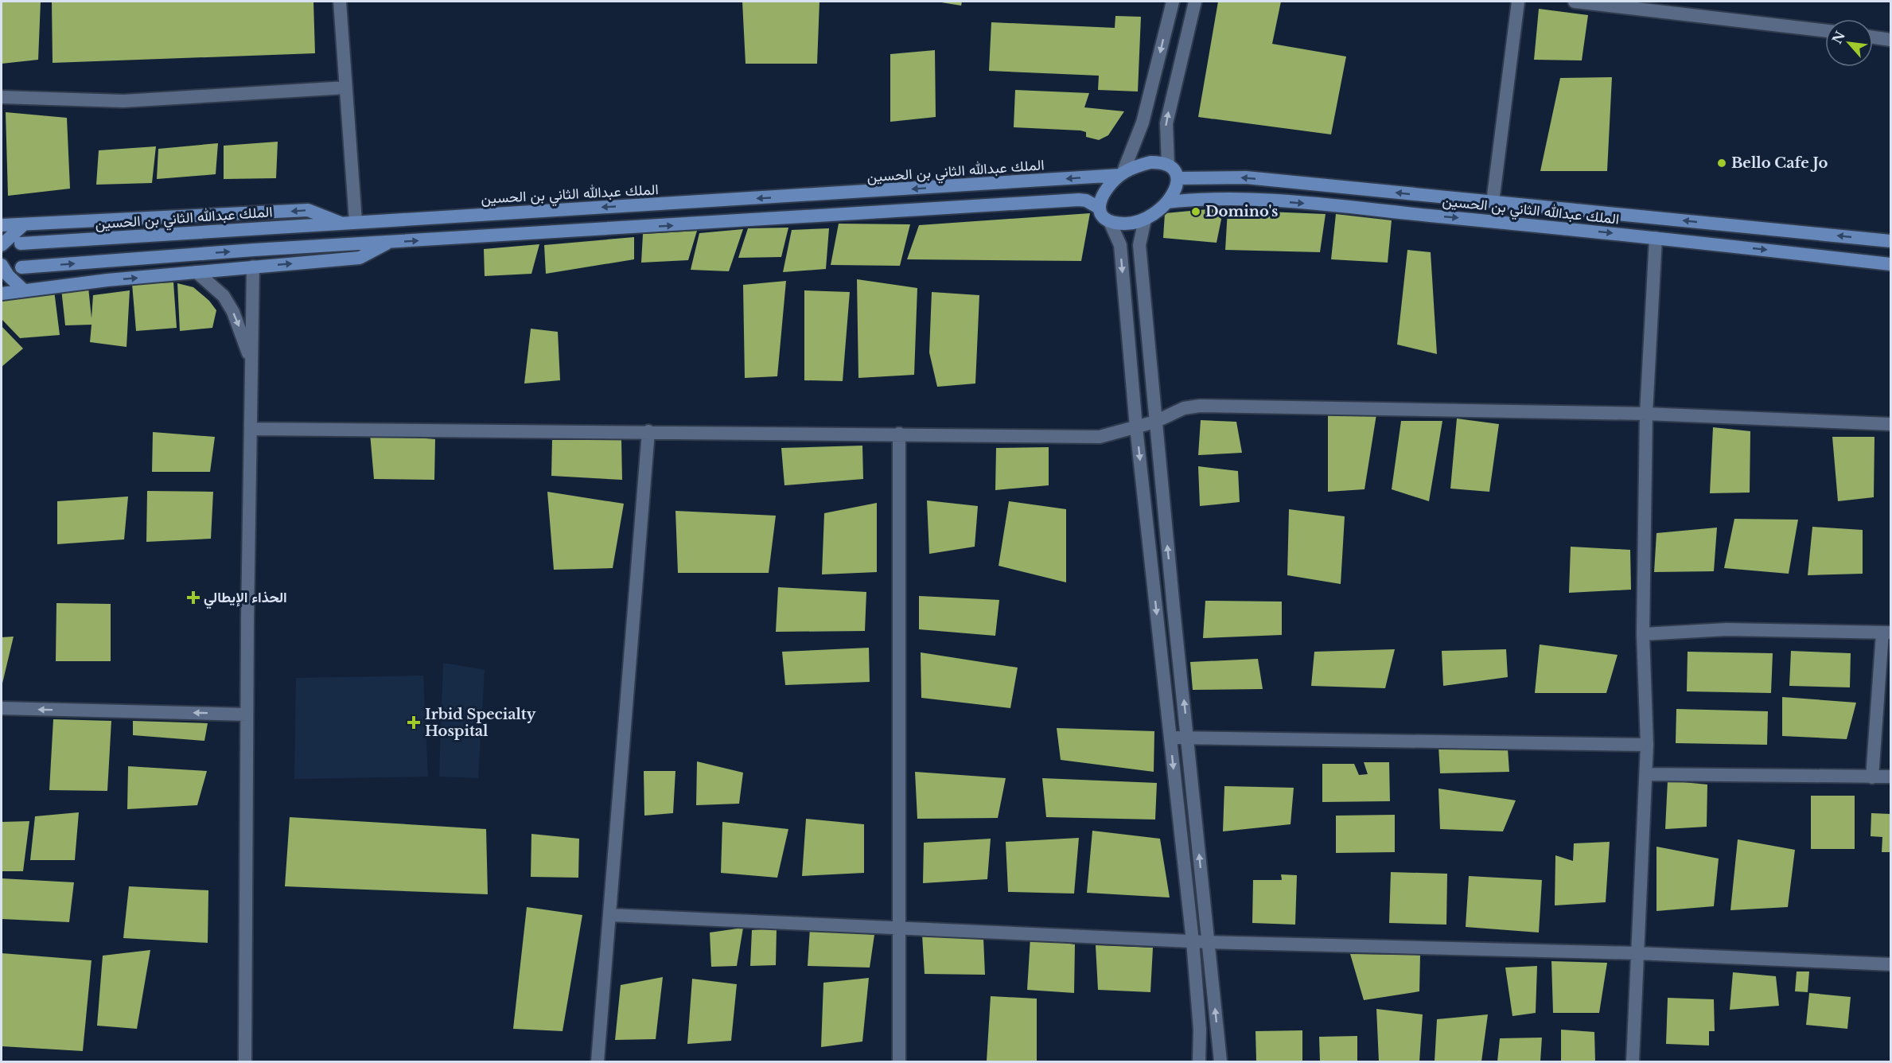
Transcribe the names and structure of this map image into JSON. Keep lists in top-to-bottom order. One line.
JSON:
{"streets":{"main road":["الملك عبدالله الثاني بن الحسين"]},"places":{"other":["Bello Cafe Jo","Domino's"],"health":["الحذاء الإيطالي","Irbid Specialty Hospital"]},"north":"top left"}
